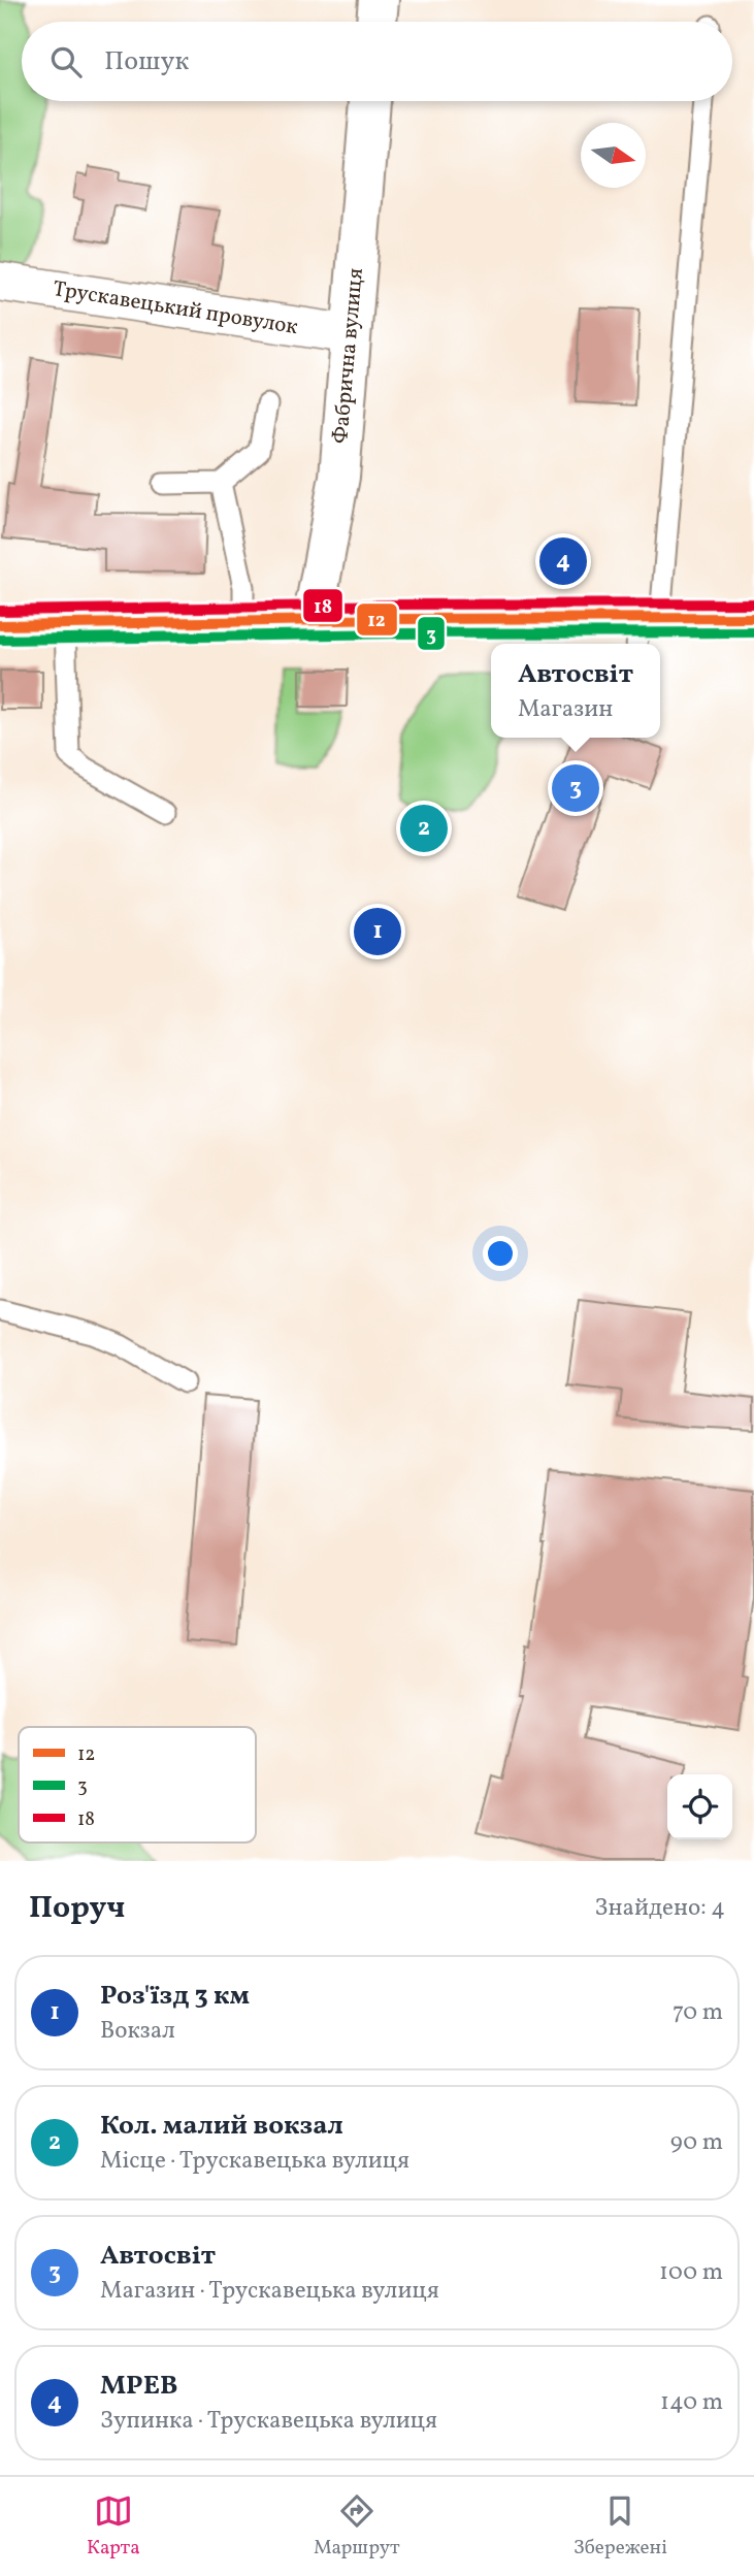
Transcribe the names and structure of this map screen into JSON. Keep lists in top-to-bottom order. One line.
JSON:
{"streets":{"main road":["Фабрична вулиця"],"street":["Трускавецький провулок"]},"crossings":[["Трускавецький провулок","Фабрична вулиця"]],"lines":["transit line 18","transit line 12","transit line 3"],"legend":["12","3","18"],"north":"right","page":{"search":"Пошук","pins":["4","3","2","1"],"popup":["Автосвіт","Магазин"],"heading":["Поруч","Знайдено: 4"],"list":[{"mark":"1","name":"Роз'їзд 3 км","note":"Вокзал","value":"70 m"},{"mark":"2","name":"Кол. малий вокзал","note":"Місце · Трускавецька вулиця","value":"90 m"},{"mark":"3","name":"Автосвіт","note":"Магазин · Трускавецька вулиця","value":"100 m"},{"mark":"4","name":"МРЕВ","note":"Зупинка · Трускавецька вулиця","value":"140 m"}],"nav":["Карта","Маршрут","Збережені"]}}
